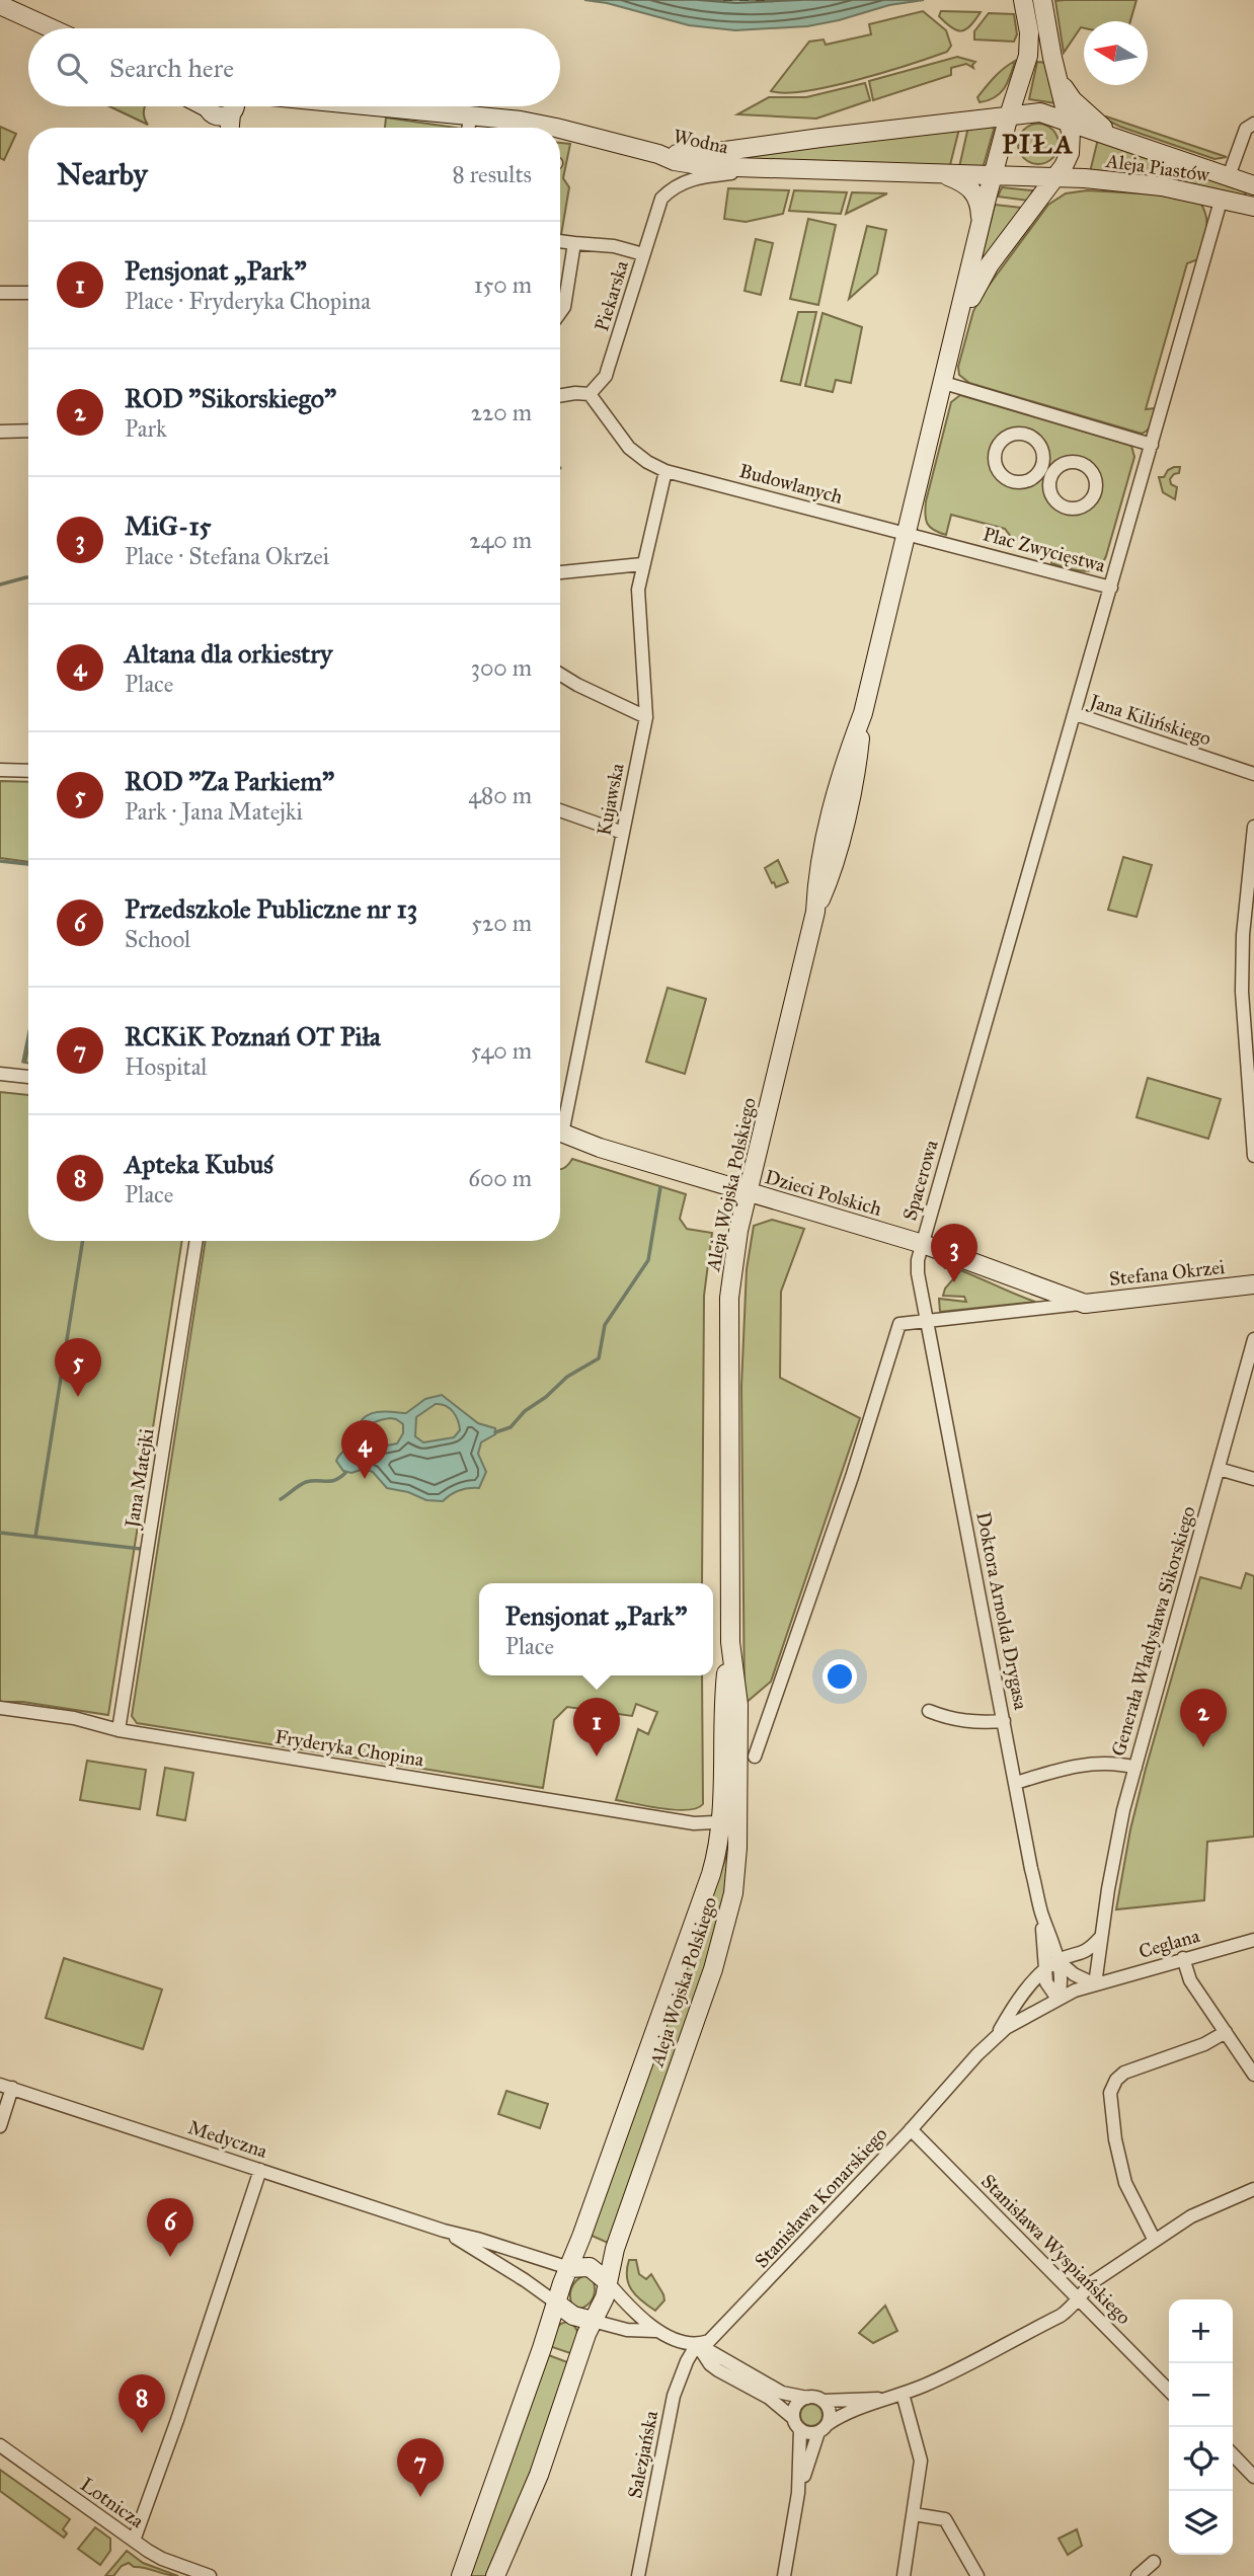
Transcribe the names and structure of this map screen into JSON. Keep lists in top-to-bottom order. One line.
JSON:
{"streets":{"main road":["Wodna","Aleja Piastów","Aleja Wojska Polskiego","Dzieci Polskich","Stefana Okrzei"],"street":["Piekarska","Budowlanych","Plac Zwycięstwa","Jana Kilińskiego","Kujawska","Spacerowa","Jana Matejki","Doktora Arnolda Drygasa","Generała Władysława Sikorskiego","Fryderyka Chopina","Ceglana","Medyczna","Stanisława Konarskiego","Stanisława Wyspiańskiego","Salezjańska","Lotnicza"]},"crossings":[["Wodna","Aleja Piastów"],["Wodna","Piekarska"],["Aleja Piastów","Plac Zwycięstwa"],["Budowlanych","Plac Zwycięstwa"],["Budowlanych","Kujawska"],["Budowlanych","Aleja Wojska Polskiego"],["Plac Zwycięstwa","Spacerowa"],["Plac Zwycięstwa","Aleja Wojska Polskiego"],["Jana Kilińskiego","Spacerowa"],["Spacerowa","Dzieci Polskich"],["Spacerowa","Stefana Okrzei"],["Spacerowa","Doktora Arnolda Drygasa"],["Aleja Wojska Polskiego","Dzieci Polskich"],["Aleja Wojska Polskiego","Fryderyka Chopina"],["Aleja Wojska Polskiego","Medyczna"],["Dzieci Polskich","Stefana Okrzei"],["Stefana Okrzei","Doktora Arnolda Drygasa"],["Jana Matejki","Fryderyka Chopina"],["Doktora Arnolda Drygasa","Ceglana"],["Generała Władysława Sikorskiego","Ceglana"],["Ceglana","Stanisława Konarskiego"],["Stanisława Konarskiego","Stanisława Wyspiańskiego"],["Stanisława Konarskiego","Salezjańska"]],"districts":["PIŁA"],"north":"left","page":{"search":"Search here","heading":["Nearby","8 results"],"list":[{"mark":"1","name":"Pensjonat „Park”","note":"Place · Fryderyka Chopina","value":"150 m"},{"mark":"2","name":"ROD \"Sikorskiego\"","note":"Park","value":"220 m"},{"mark":"3","name":"MiG-15","note":"Place · Stefana Okrzei","value":"240 m"},{"mark":"4","name":"Altana dla orkiestry","note":"Place","value":"300 m"},{"mark":"5","name":"ROD \"Za Parkiem\"","note":"Park · Jana Matejki","value":"480 m"},{"mark":"6","name":"Przedszkole Publiczne nr 13","note":"School","value":"520 m"},{"mark":"7","name":"RCKiK Poznań OT Piła","note":"Hospital","value":"540 m"},{"mark":"8","name":"Apteka Kubuś","note":"Place","value":"600 m"}],"pins":["3","5","4","2","1","6","8","7"],"popup":["Pensjonat „Park”","Place"],"map_buttons":["+","−"]}}
